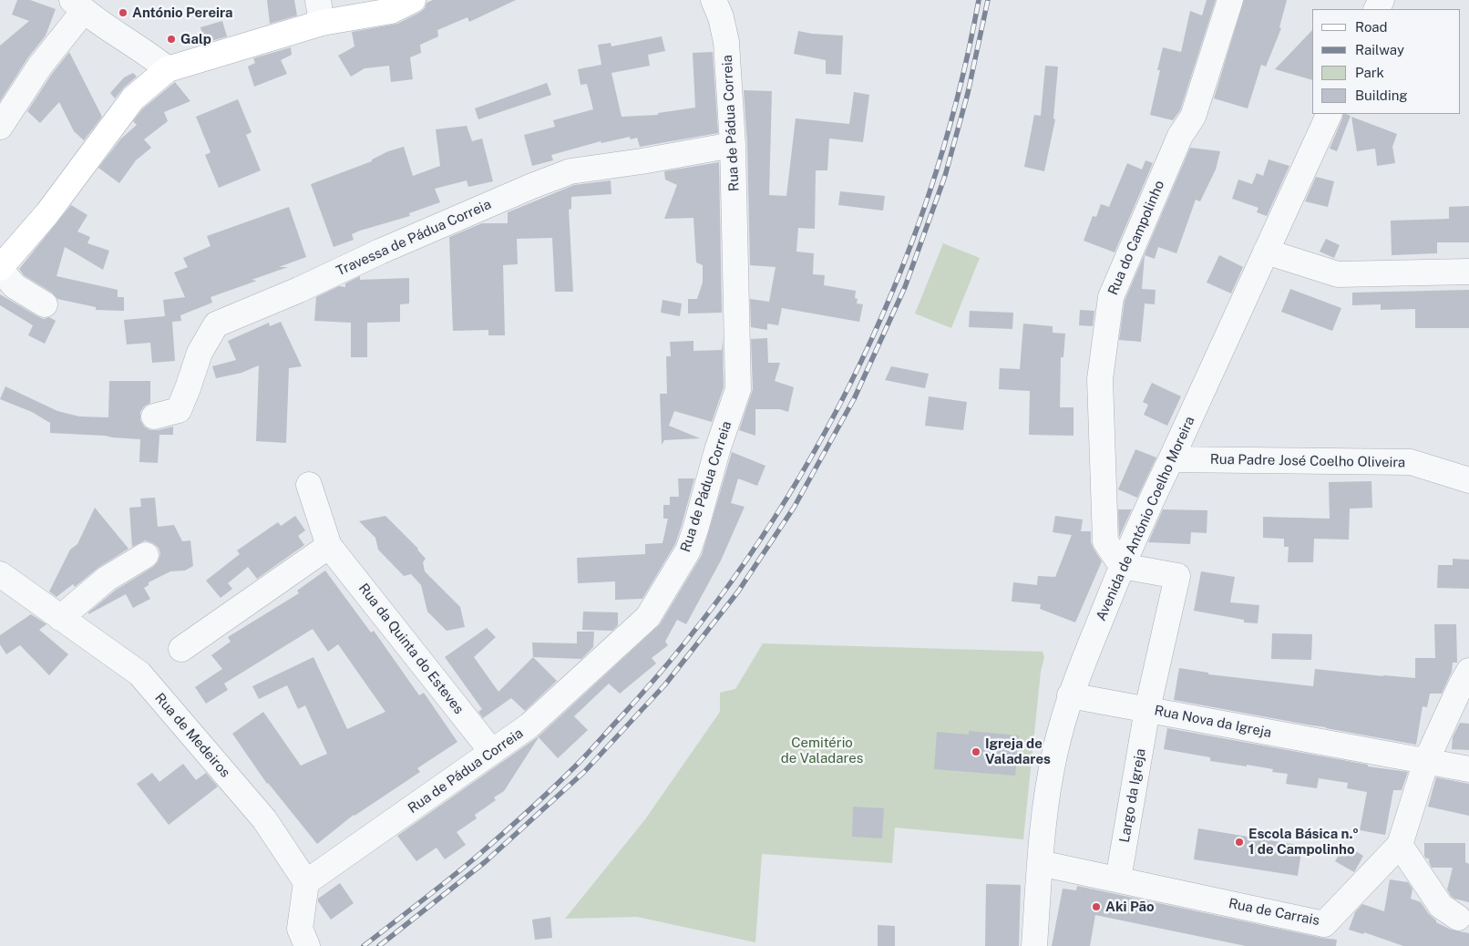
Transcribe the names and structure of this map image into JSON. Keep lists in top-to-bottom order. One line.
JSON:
{"streets":{"street":["Rua de Pádua Correia","Travessa de Pádua Correia","Rua do Campolinho","Rua Padre José Coelho Oliveira","Avenida de António Coelho Moreira","Rua da Quinta do Esteves","Rua Nova da Igreja","Rua de Medeiros","Largo da Igreja","Rua de Carrais"]},"crossings":[["Rua de Pádua Correia","Travessa de Pádua Correia"],["Rua de Pádua Correia","Rua da Quinta do Esteves"],["Rua de Pádua Correia","Rua de Medeiros"],["Rua do Campolinho","Avenida de António Coelho Moreira"],["Rua do Campolinho","Rua Nova da Igreja"],["Rua Padre José Coelho Oliveira","Avenida de António Coelho Moreira"],["Avenida de António Coelho Moreira","Rua Nova da Igreja"],["Rua Nova da Igreja","Largo da Igreja"],["Rua Nova da Igreja","Rua de Carrais"],["Largo da Igreja","Rua de Carrais"]],"parks":["Cemitério de Valadares"],"places":["António Pereira","Galp","Igreja de Valadares","Escola Básica n.º 1 de Campolinho","Aki Pão"],"legend":["Road","Railway","Park","Building"]}
